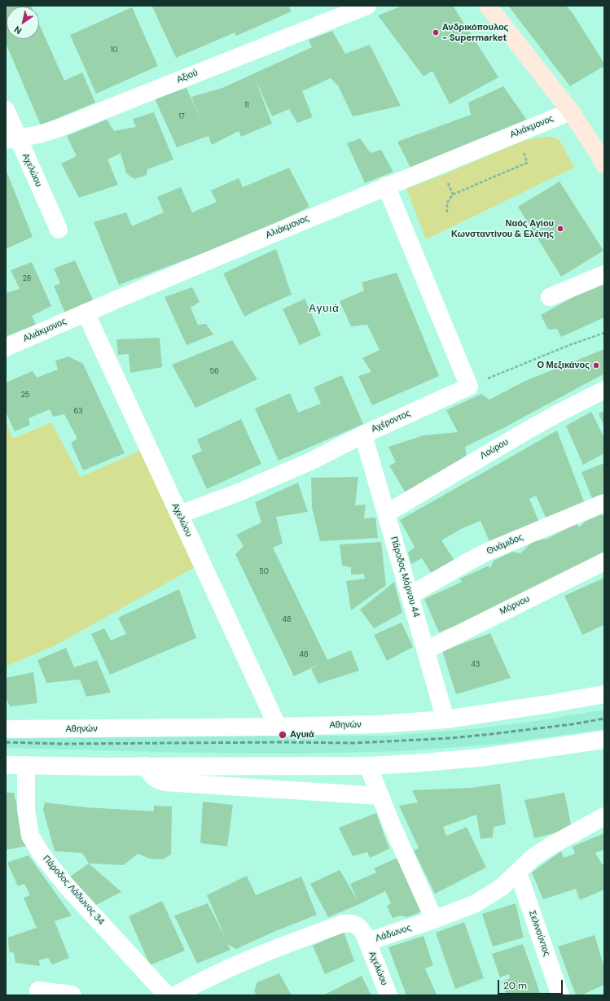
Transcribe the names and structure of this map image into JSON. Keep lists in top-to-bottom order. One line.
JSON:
{"streets":{"street":["Αξιού","Αλιάκμονος","Αχελώου","Αχέροντος","Λούρου","Θυάμιδος","Πάροδος Μόρνου 44","Μόρνου","Αθηνών","Πάροδος Λάδωνος 34","Λάδωνος","Σελινούντος"]},"crossings":[["Αξιού","Αχελώου"],["Αλιάκμονος","Αχελώου"],["Αχελώου","Αχέροντος"],["Αχελώου","Αθηνών"],["Αχελώου","Λάδωνος"],["Αχέροντος","Πάροδος Μόρνου 44"],["Λούρου","Πάροδος Μόρνου 44"],["Θυάμιδος","Πάροδος Μόρνου 44"],["Πάροδος Μόρνου 44","Μόρνου"],["Πάροδος Μόρνου 44","Αθηνών"],["Λάδωνος","Σελινούντος"]],"districts":["Αγυιά"],"places":["Ανδρικόπουλος - Supermarket","Ναός Αγίου Κωνσταντίνου & Ελένης","Ο Μεξικάνος","Αγυιά"],"house_numbers":["10","11","17","28","56","25","63","50","48","46","43"],"scale_bar":"20 m","north":"bottom left"}
